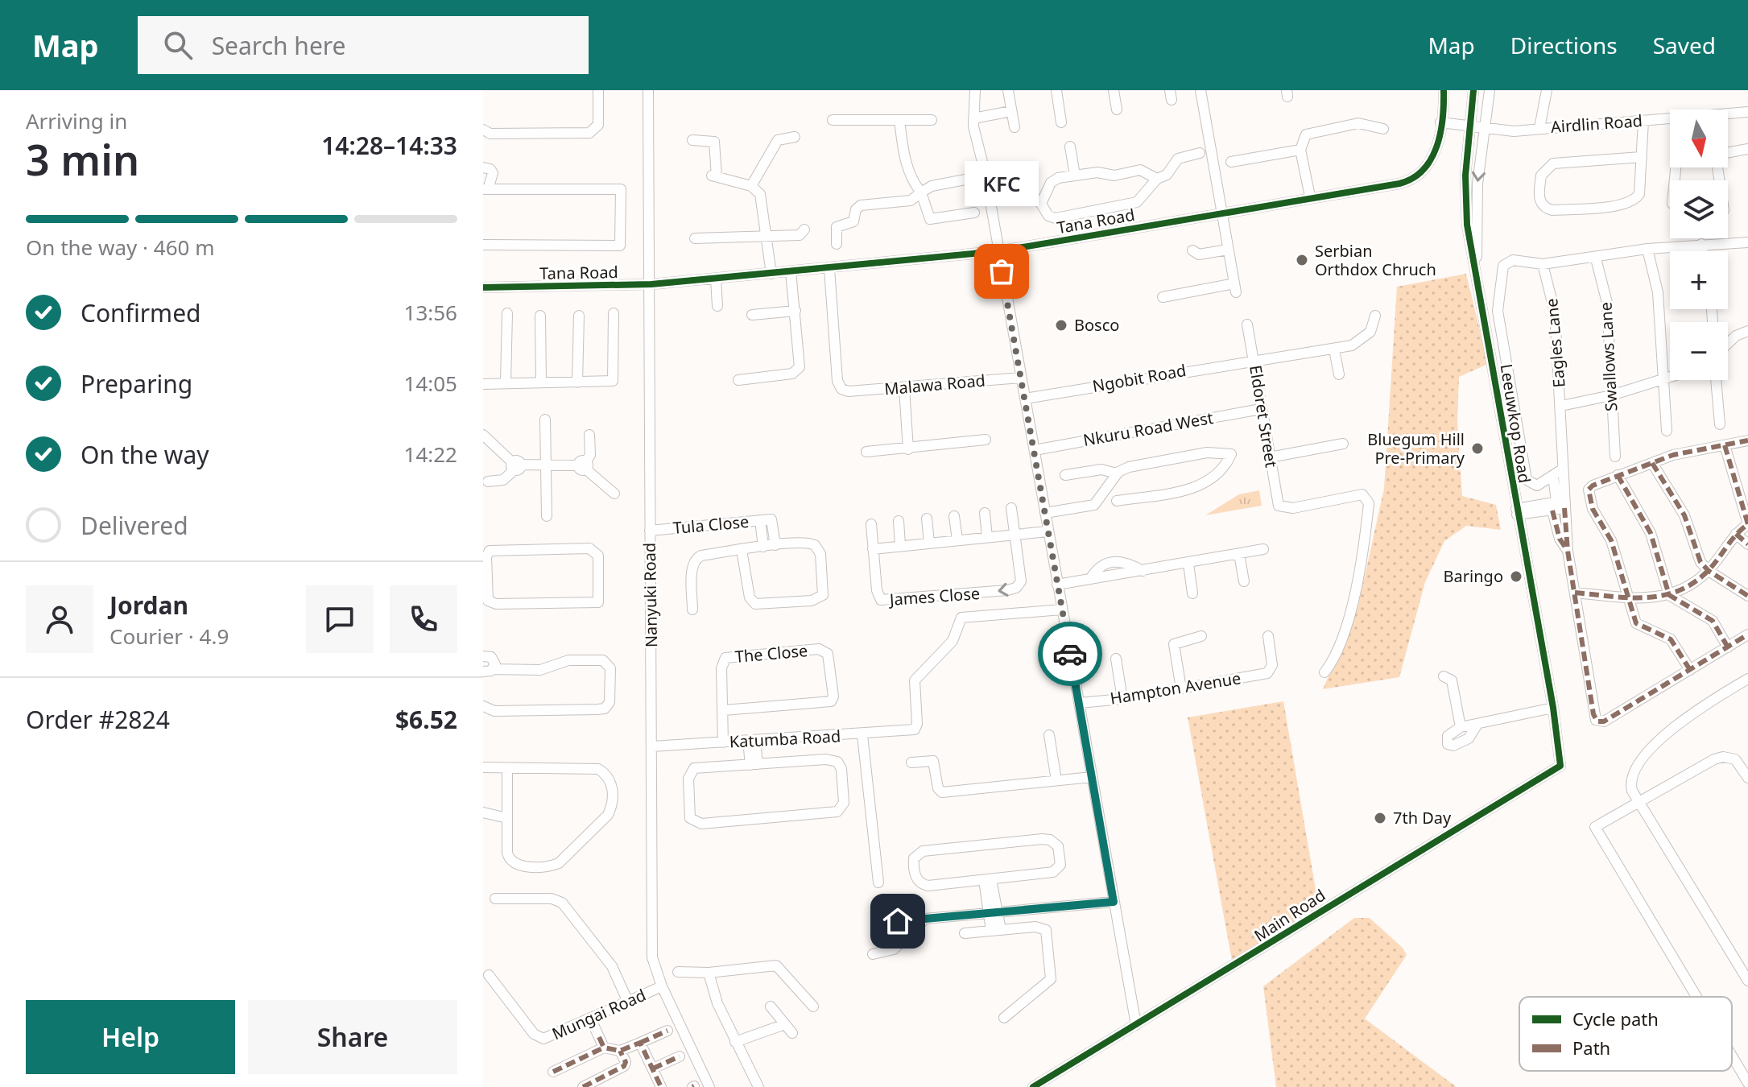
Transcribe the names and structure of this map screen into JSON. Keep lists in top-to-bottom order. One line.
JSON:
{"streets":{"street":["Airdlin Road","Tana Road","Eagles Lane","Swallows Lane","Ngobit Road","Malawa Road","Eldoret Street","Leeuwkop Road","Nkuru Road West","Tula Close","Nanyuki Road","James Close","The Close","Hampton Avenue","Katumba Road","Main Road","Mungai Road"]},"crossings":[["Airdlin Road","Leeuwkop Road"],["Tana Road","Malawa Road"],["Tana Road","Nanyuki Road"],["Ngobit Road","Eldoret Street"],["Eldoret Street","Nkuru Road West"],["Leeuwkop Road","Main Road"],["Tula Close","Nanyuki Road"],["Nanyuki Road","Katumba Road"],["Nanyuki Road","Mungai Road"],["James Close","Katumba Road"],["The Close","Katumba Road"]],"places":["Serbian Orthdox Chruch","KFC","Bosco","Bluegum Hill Pre-Primary","Baringo","7th Day"],"legend":["Cycle path","Path"],"north":"bottom","page":{"header":"Map","search":"Search here","nav":["Map","Directions","Saved"],"heading":["3 min","Arriving in","14:28–14:33"],"panel":["Jordan","Courier · 4.9","Order #2824","$6.52"],"map_buttons":["+","−"],"bubble":"KFC","bar":"On the way · 460 m","list":[["Confirmed","13:56"],["Preparing","14:05"],["On the way","14:22"],"Delivered"],"buttons":["Help","Share"]}}
